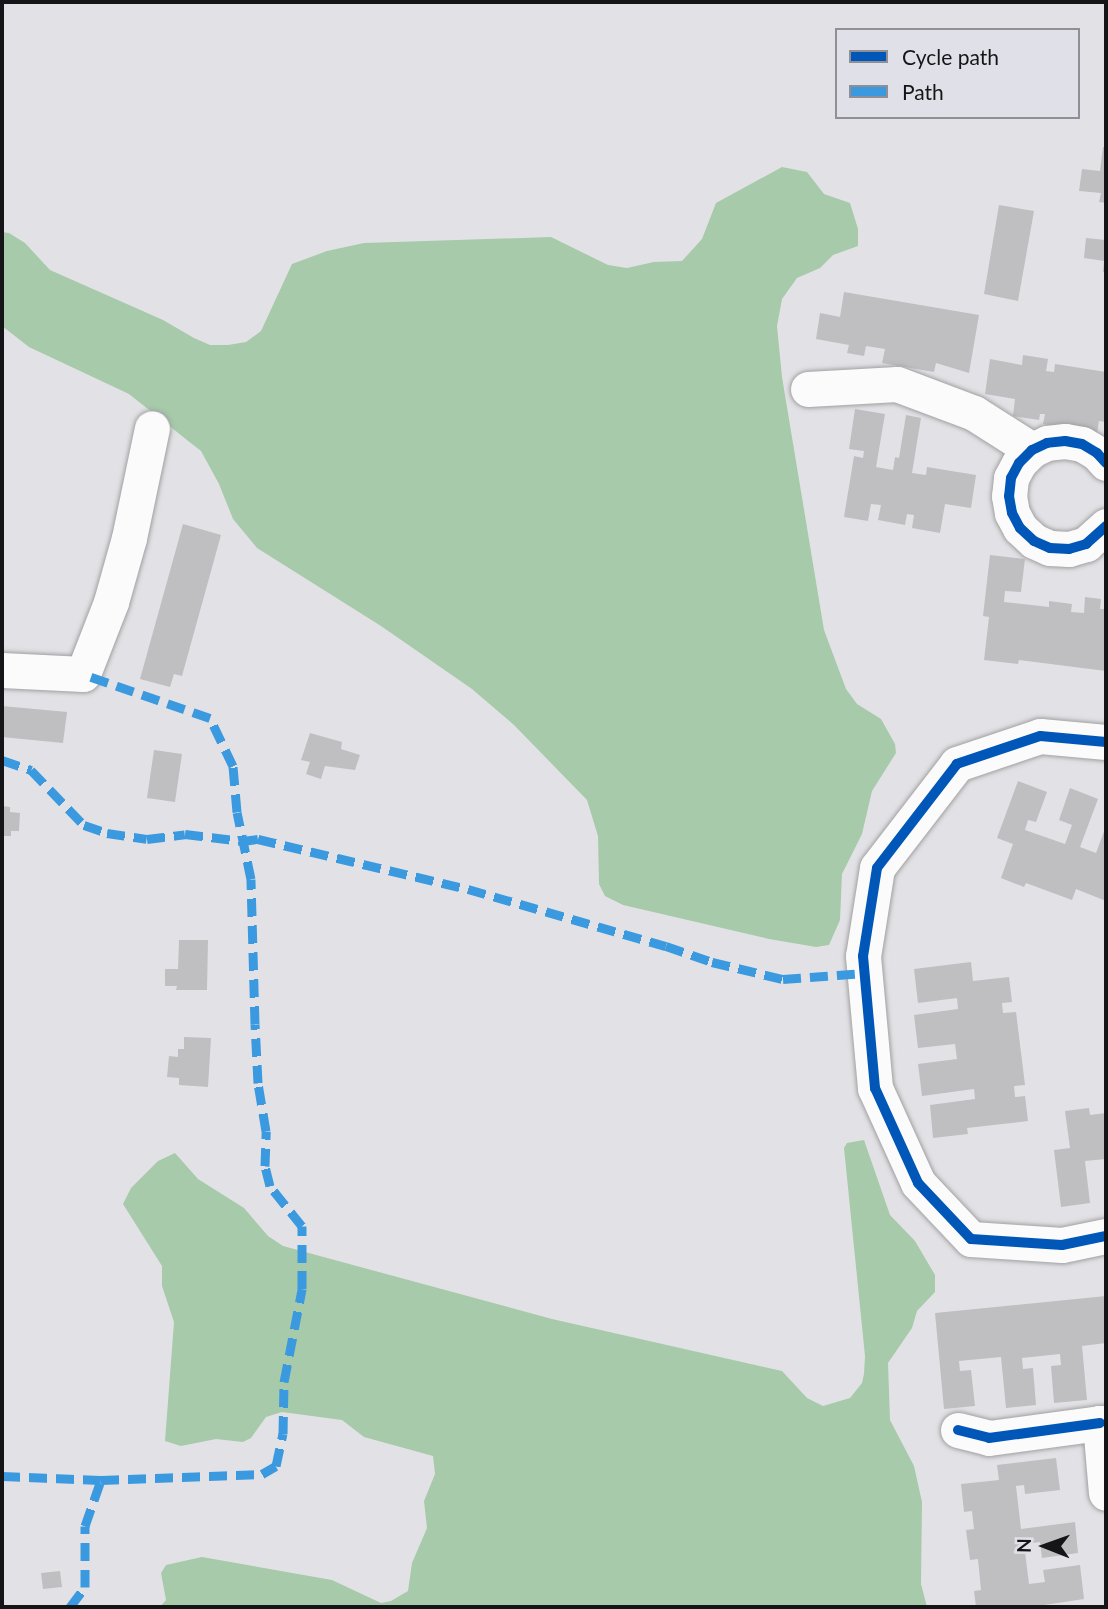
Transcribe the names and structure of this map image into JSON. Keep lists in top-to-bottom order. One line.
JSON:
{"legend":["Cycle path","Path"],"north":"left"}
